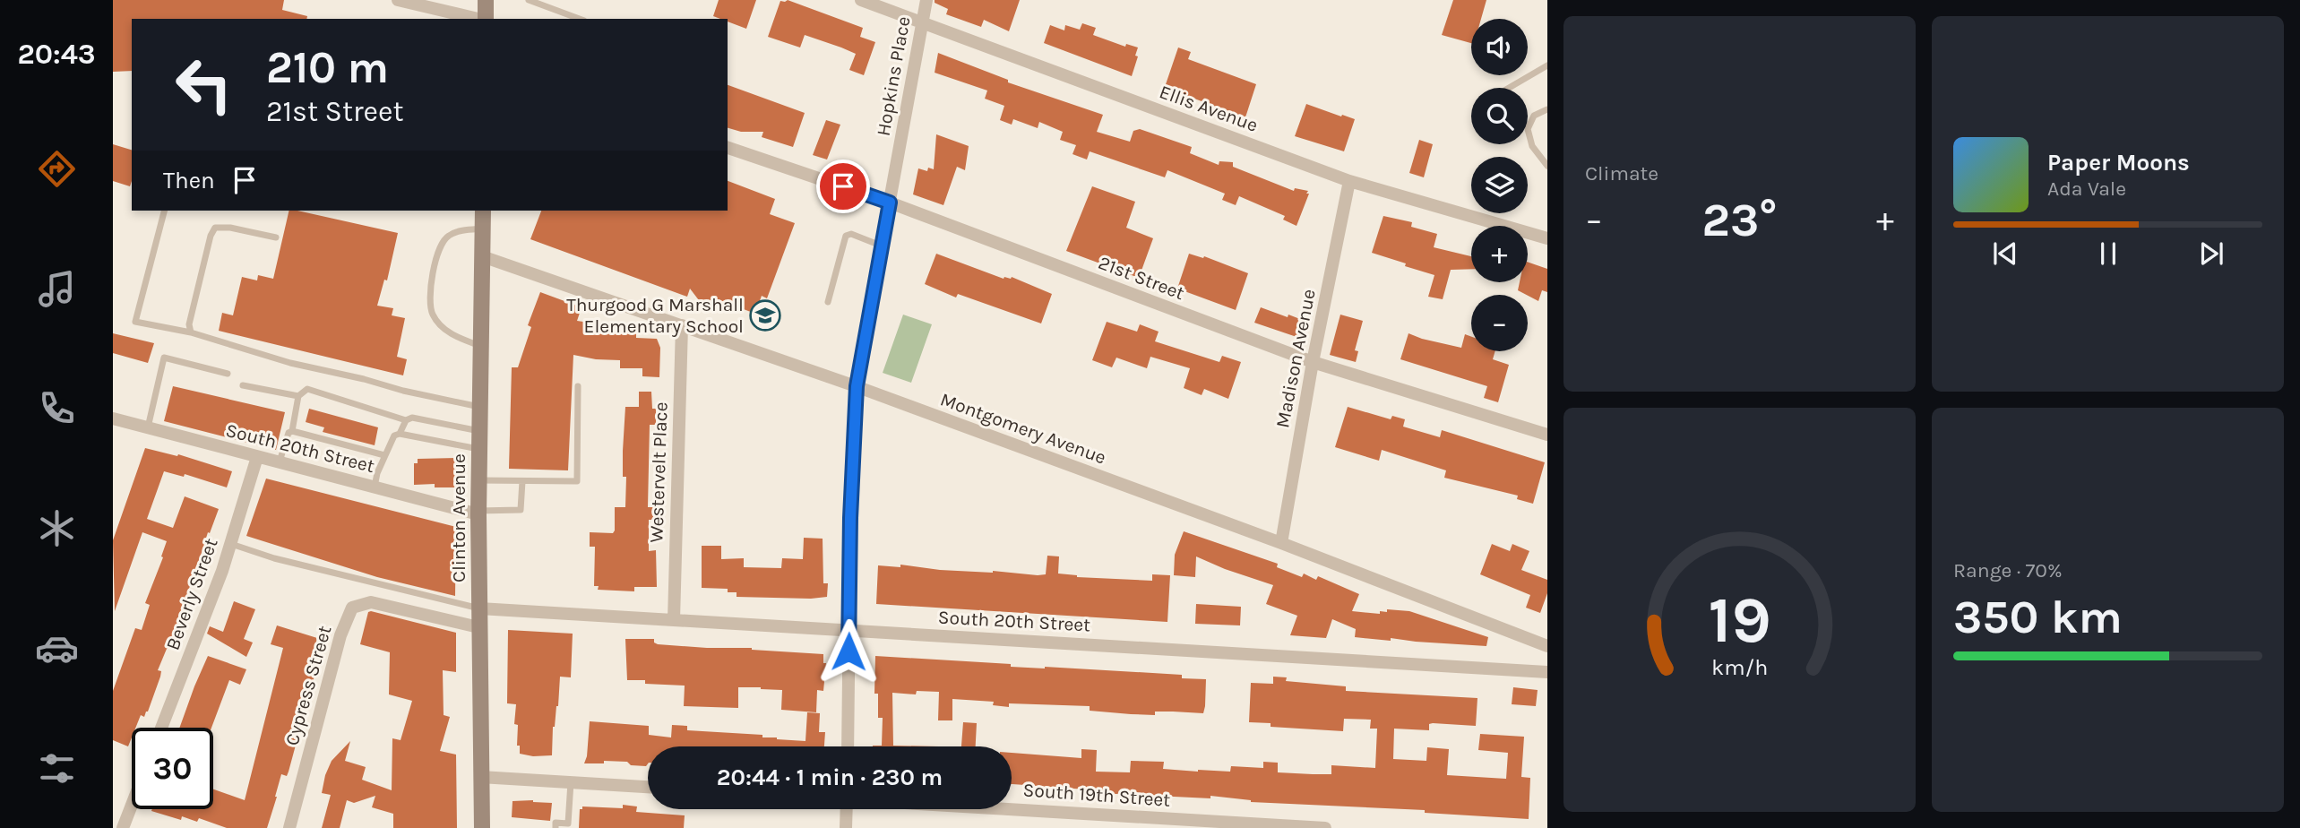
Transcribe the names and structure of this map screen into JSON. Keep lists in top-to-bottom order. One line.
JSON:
{"streets":{"main road":["Clinton Avenue"],"street":["Hopkins Place","Ellis Avenue","21st Street","Madison Avenue","Montgomery Avenue","South 20th Street","Westervelt Place","Beverly Street","Cypress Street","South 19th Street"]},"crossings":[["Hopkins Place","Ellis Avenue"],["Hopkins Place","21st Street"],["Hopkins Place","Montgomery Avenue"],["Hopkins Place","South 20th Street"],["Ellis Avenue","Madison Avenue"],["21st Street","Madison Avenue"],["Madison Avenue","Montgomery Avenue"],["Montgomery Avenue","Westervelt Place"],["Montgomery Avenue","Clinton Avenue"],["South 20th Street","Westervelt Place"],["South 20th Street","Clinton Avenue"],["South 20th Street","Beverly Street"],["Clinton Avenue","Cypress Street"]],"places":{"school or university":["Thurgood G Marshall Elementary School"]},"page":{"tabs":"20:43","tile":["Climate",["Range · 70%","350 km"]],"map_buttons":["+","−"],"turn":["210 m","21st Street"],"song":["Paper Moons","Ada Vale"],"then":"Then","heat":["−","23°","+"],"limit":"30","trip":"20:44 · 1 min · 230 m","gauge":["19","km/h"]}}
